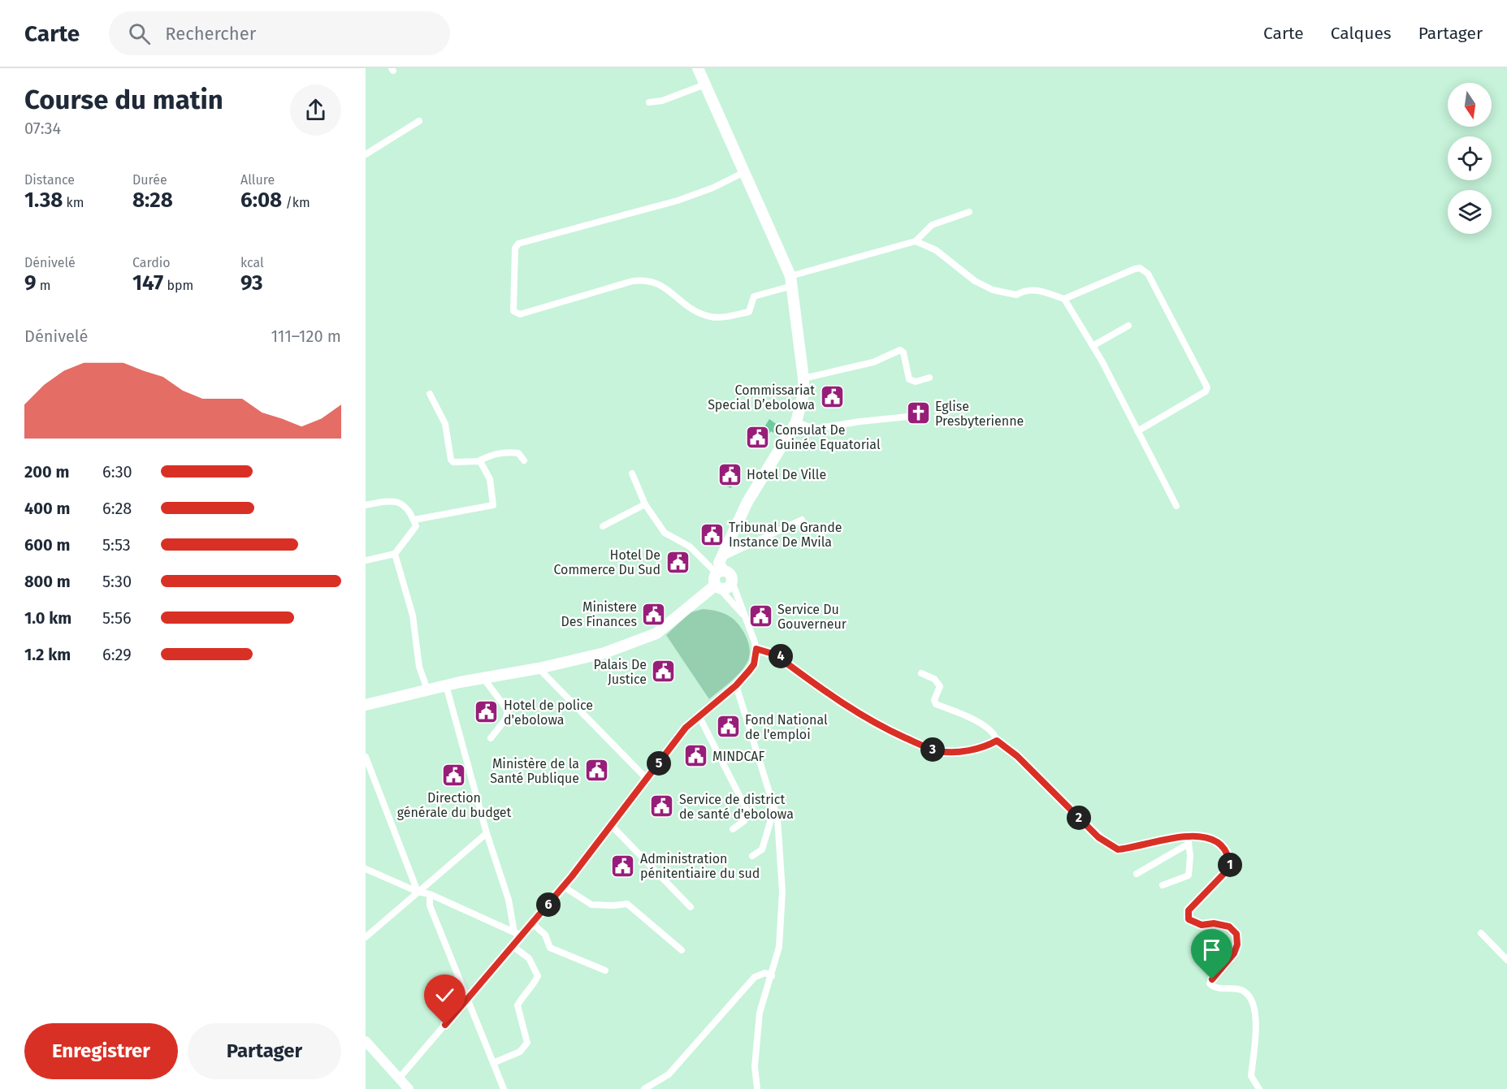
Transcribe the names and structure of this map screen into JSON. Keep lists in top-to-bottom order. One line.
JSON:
{"places":{"public building":["Commissariat Special D’ebolowa","Consulat De Guinée Equatorial","Hotel De Ville","Tribunal De Grande Instance De Mvila","Hotel De Commerce Du Sud","Ministere Des Finances","Service Du Gouverneur","Palais De Justice","Hotel de police d'ebolowa","Fond National de l'emploi","MINDCAF","Ministère de la Santé Publique","Direction générale du budget","Service de district de santé d'ebolowa","Administration pénitentiaire du sud"],"church":["Eglise Presbyterienne"]},"north":"bottom","page":{"header":"Carte","search":"Rechercher","nav":["Carte","Calques","Partager"],"heading":["Course du matin","07:34"],"stats":[["Distance","1.38 km"],["Durée","8:28"],["Allure","6:08 /km"],["Dénivelé","9 m"],["Cardio","147 bpm"],["kcal","93"]],"chart":["Dénivelé","111–120 m"],"list":[{"name":"200 m","note":"6:30"},{"name":"400 m","note":"6:28"},{"name":"600 m","note":"5:53"},{"name":"800 m","note":"5:30"},{"name":"1.0 km","note":"5:56"},{"name":"1.2 km","note":"6:29"}],"pins":["4","3","5","2","1","6"],"buttons":["Enregistrer","Partager"]}}
